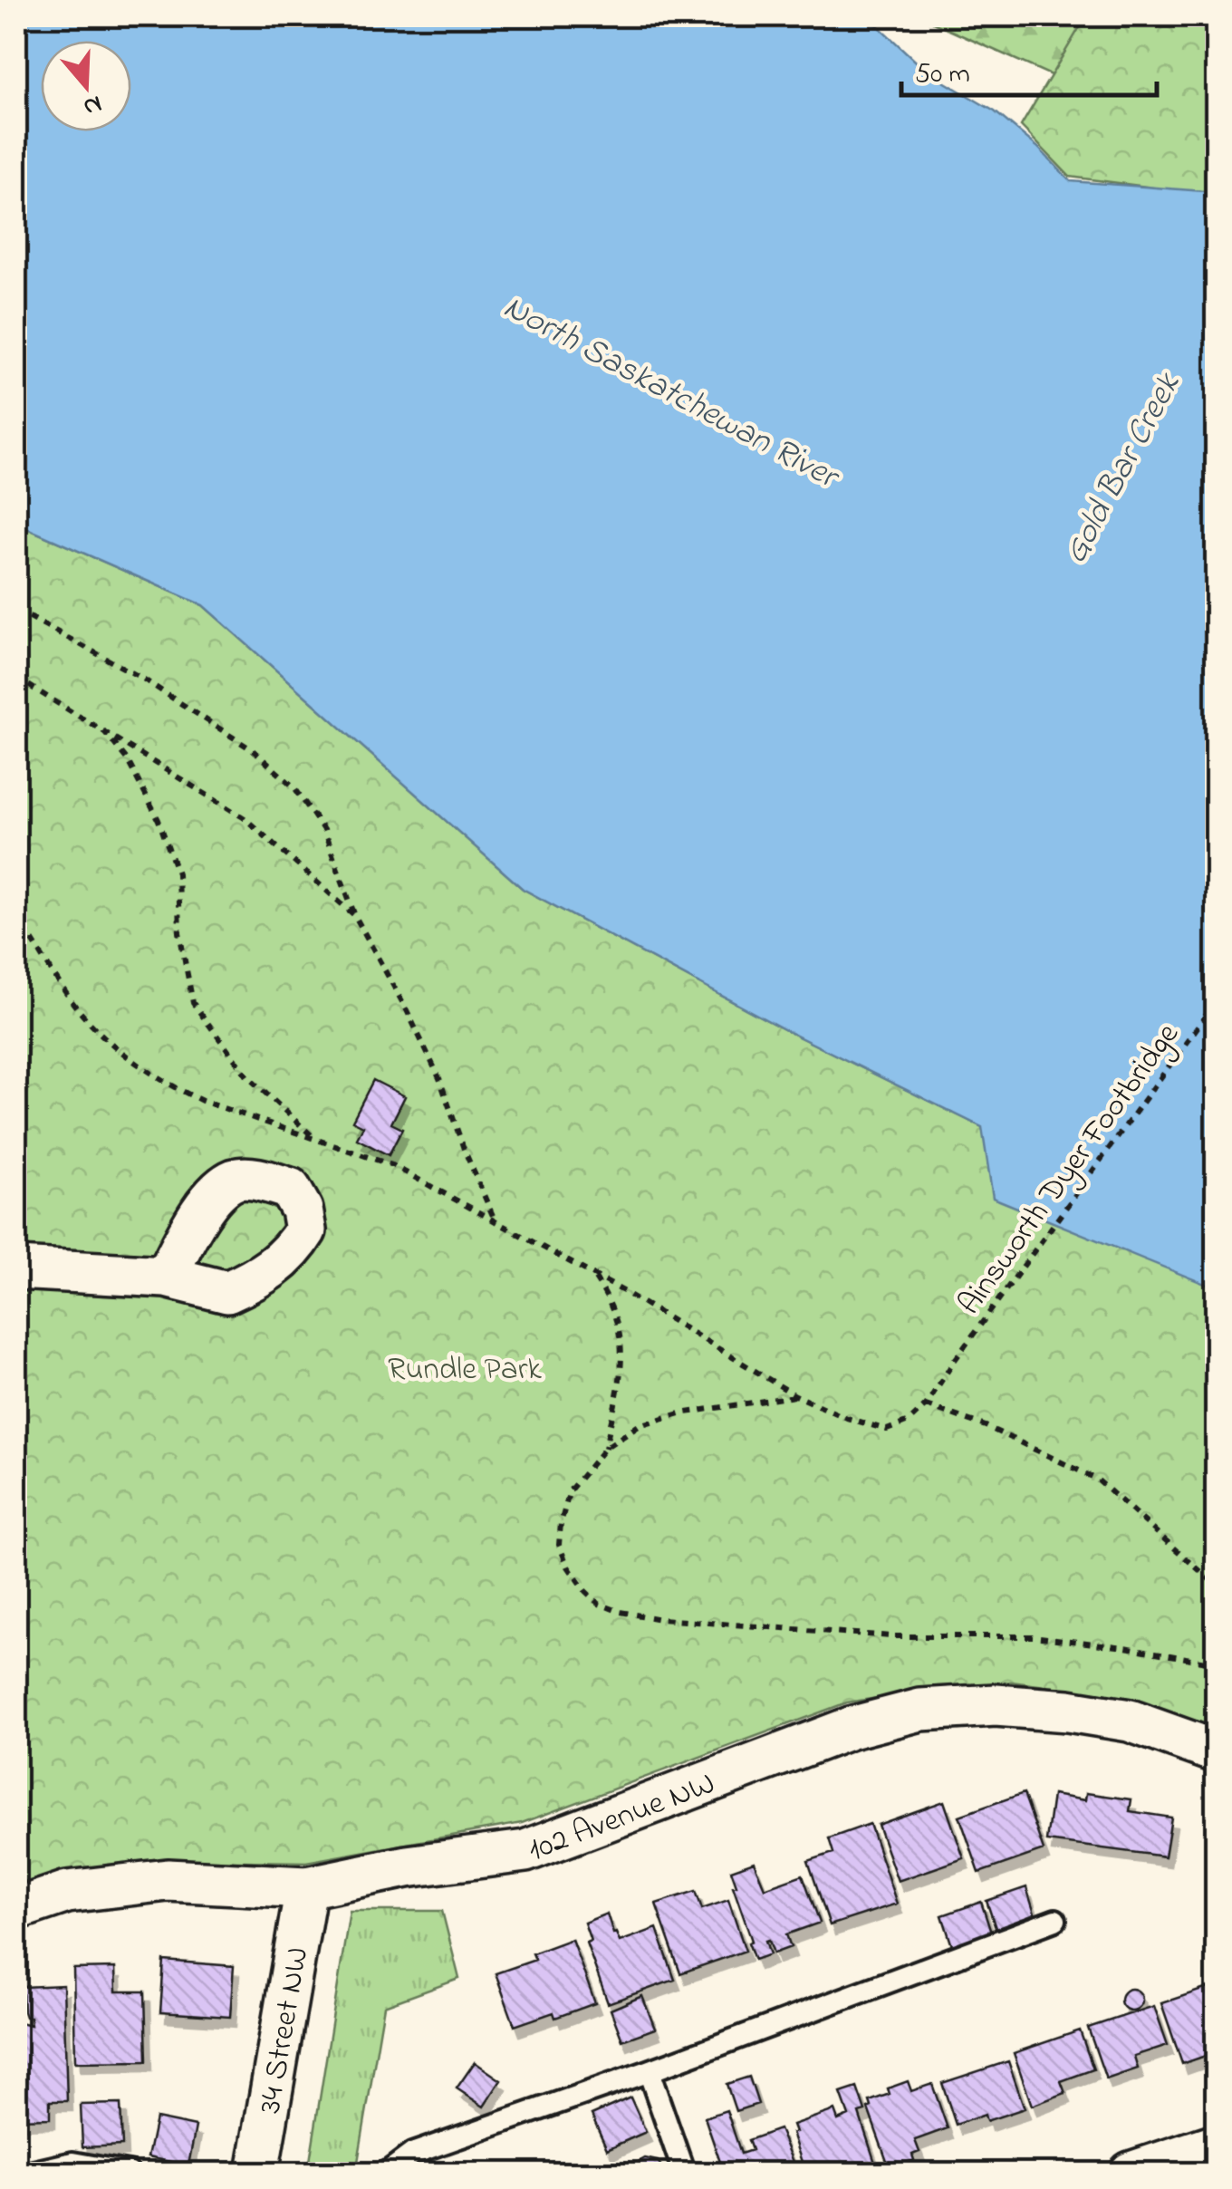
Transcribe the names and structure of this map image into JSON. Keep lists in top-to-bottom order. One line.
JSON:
{"streets":{"street":["102 Avenue NW","34 Street NW"],"path":["Ainsworth Dyer Footbridge"]},"crossings":[["102 Avenue NW","34 Street NW"]],"water":["North Saskatchewan River","Gold Bar Creek"],"parks":["Rundle Park"],"scale_bar":"50 m","north":"bottom"}
